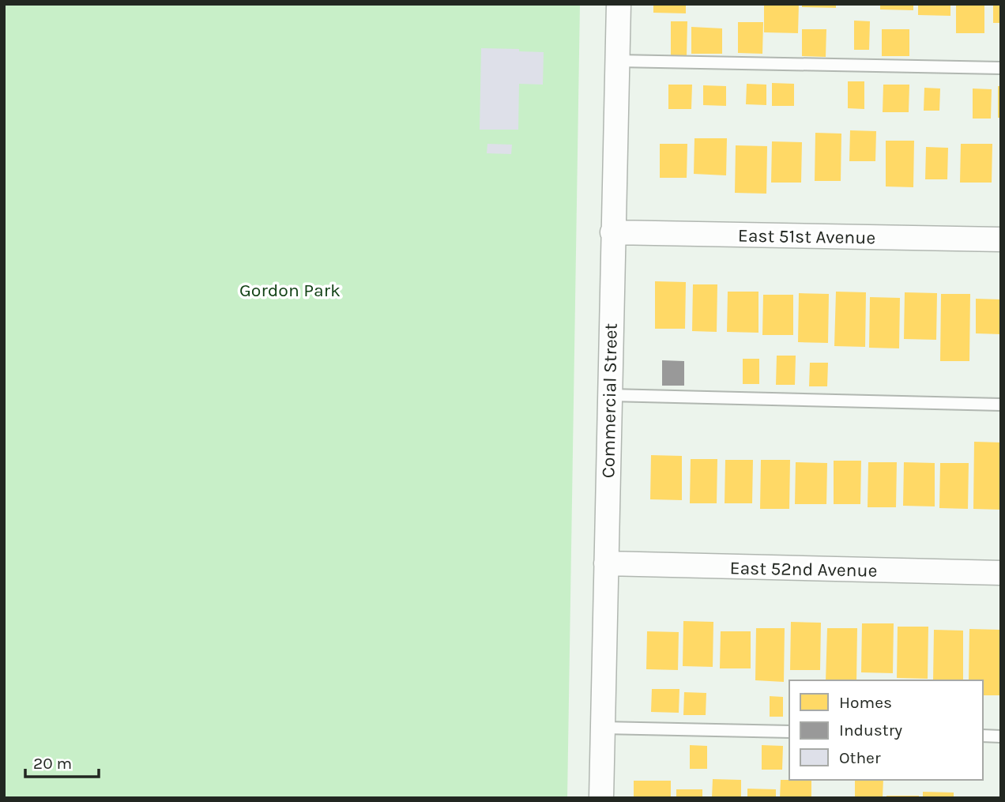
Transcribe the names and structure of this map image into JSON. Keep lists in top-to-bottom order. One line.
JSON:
{"streets":{"street":["East 51st Avenue","Commercial Street","East 52nd Avenue"]},"crossings":[["East 51st Avenue","Commercial Street"],["Commercial Street","East 52nd Avenue"]],"parks":["Gordon Park"],"legend":["Homes","Industry","Other"],"scale_bar":"20 m"}
